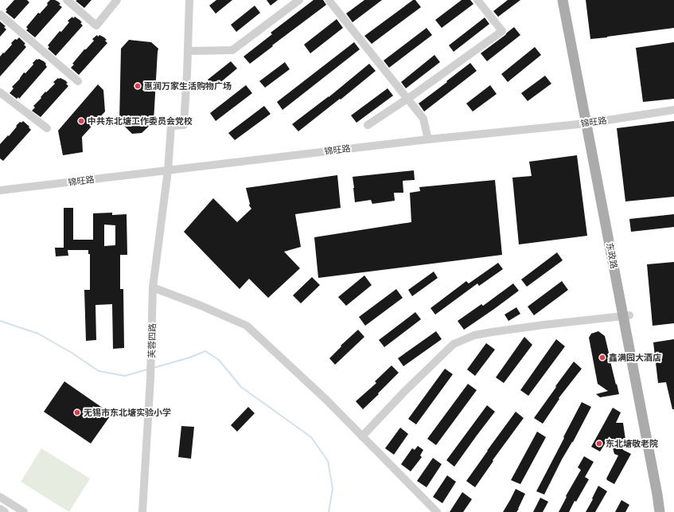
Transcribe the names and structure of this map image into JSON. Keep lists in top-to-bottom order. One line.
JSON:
{"streets":{"main road":["东政路"],"street":["锦旺路","芙蓉四路"]},"crossings":[["锦旺路","东政路"],["锦旺路","芙蓉四路"]],"places":["惠润万家生活购物广场","中共东北塘工作委员会党校","鑫满园大酒店","无锡市东北塘实验小学","东北塘敬老院"]}
